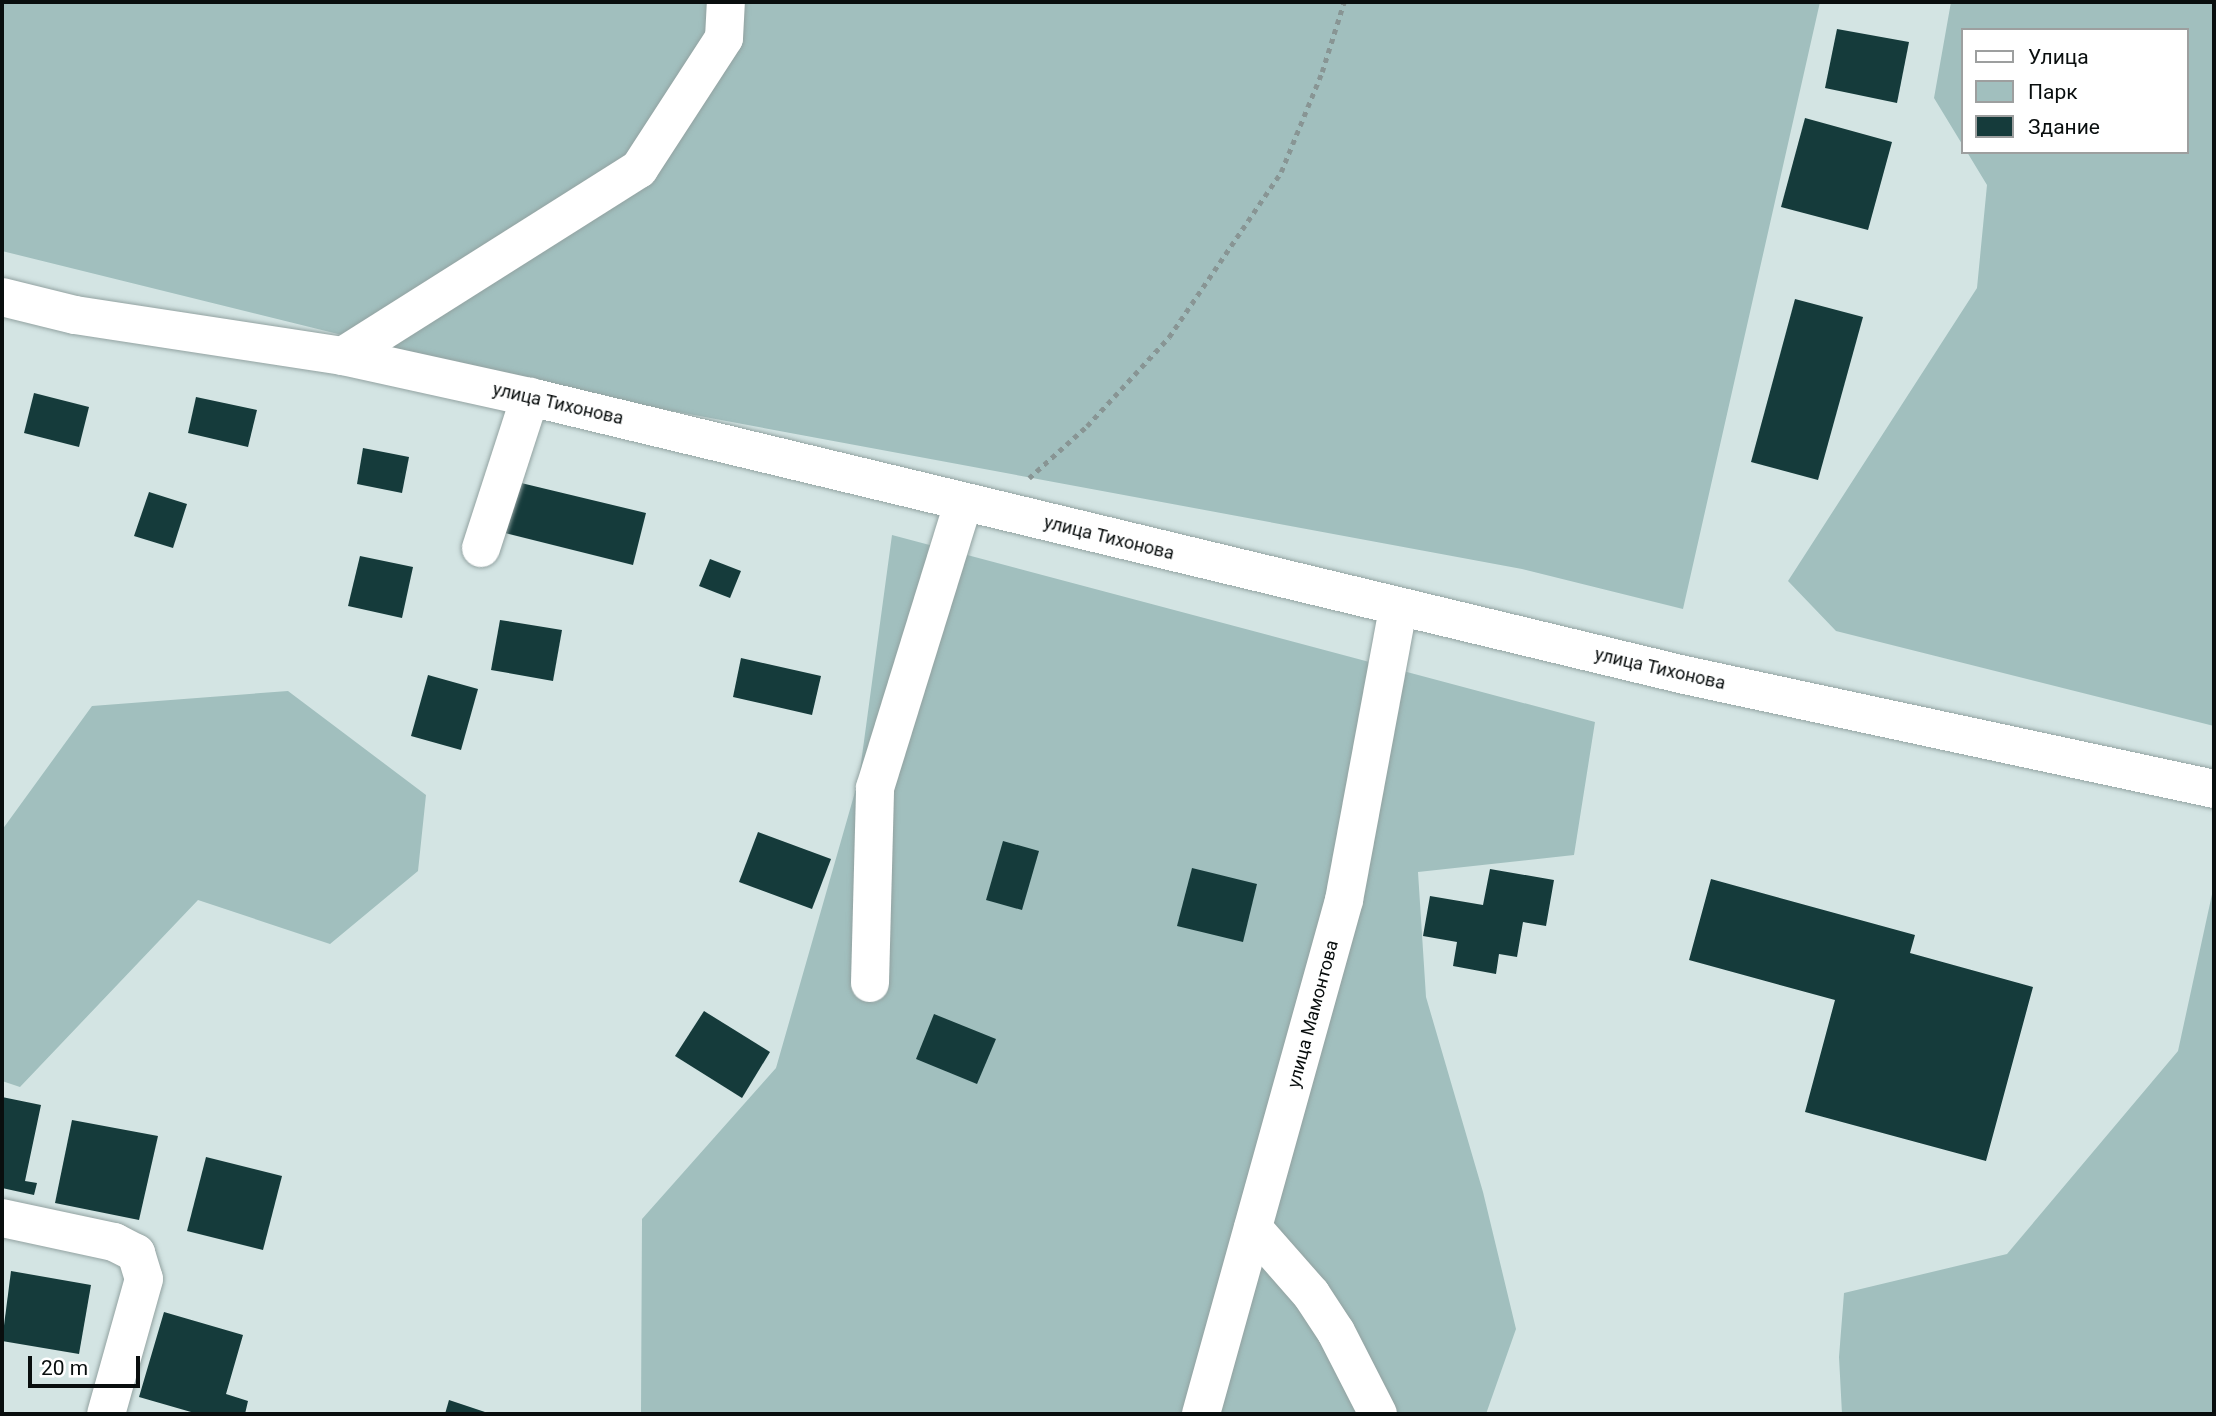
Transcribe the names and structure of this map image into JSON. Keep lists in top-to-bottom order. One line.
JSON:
{"streets":{"street":["улица Тихонова","улица Мамонтова"]},"crossings":[["улица Тихонова","улица Мамонтова"]],"legend":["Улица","Парк","Здание"],"scale_bar":"20 m"}
